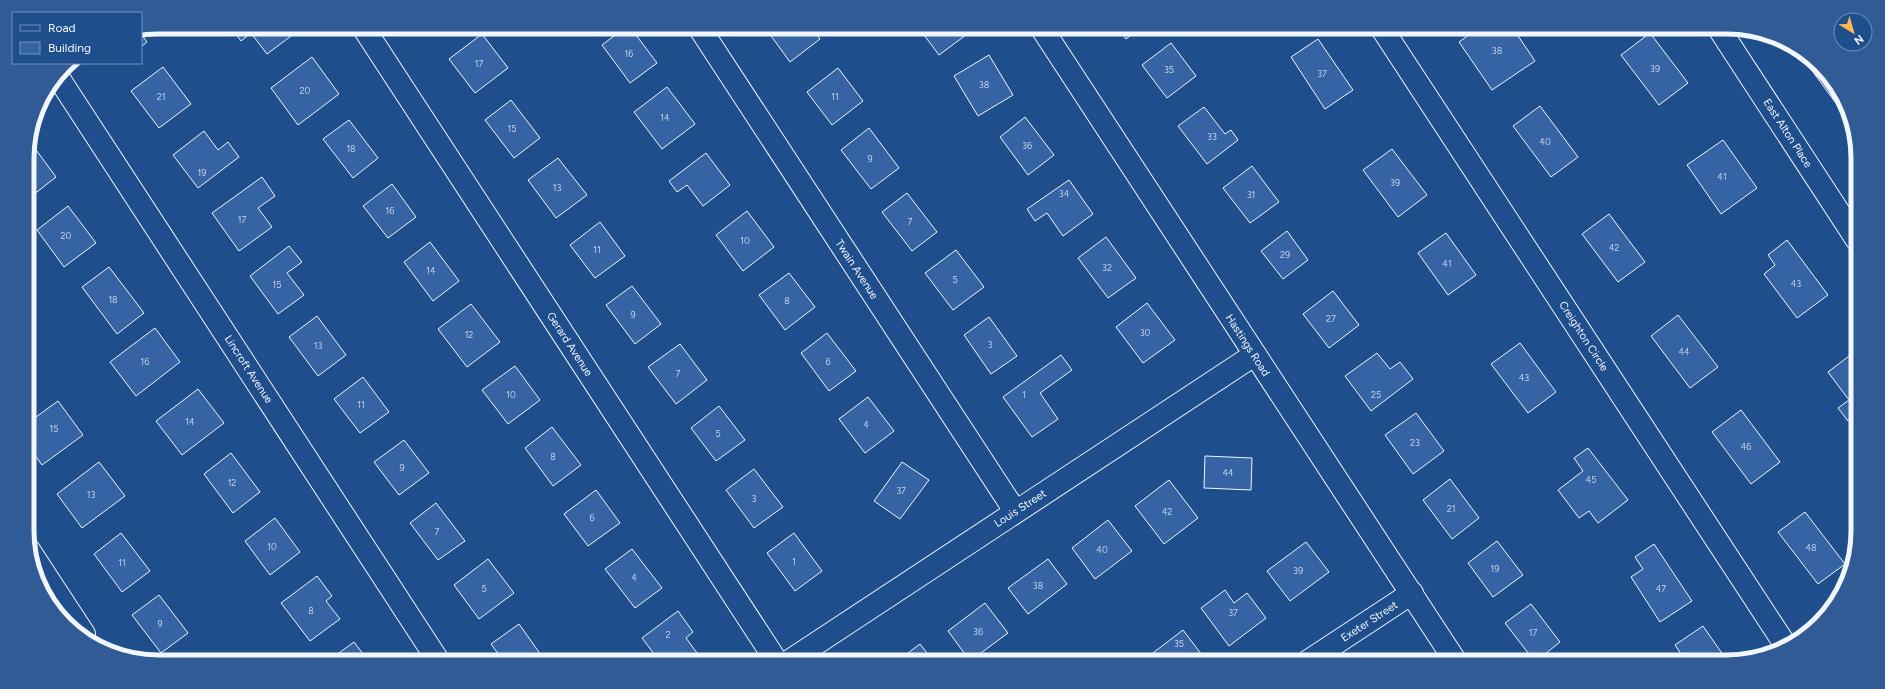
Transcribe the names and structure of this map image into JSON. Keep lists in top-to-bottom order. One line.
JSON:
{"streets":{"street":["East Alton Place","Twain Avenue","Creighton Circle","Gerard Avenue","Hastings Road","Lincroft Avenue","Louis Street","Exeter Street"]},"crossings":[["Twain Avenue","Louis Street"],["Hastings Road","Louis Street"],["Hastings Road","Exeter Street"]],"house_numbers":["38","16","17","39","35","37","38","20","21","11","14","15","33","40","36","18","9","19","41","39","13","34","31","16","17","7","20","10","42","11","29","41","32","14","5","43","15","18","8","9","27","30","12","3","13","44","16","6","7","43","10","1","25","11","14","4","15","5","23","46","8","9","44","45","12","37","13","3","21","42","6","7","10","48","40","1","11","19","39","4","38","5","47","8","37","9","36","17","2","35"],"legend":["Road","Building"],"north":"bottom right"}
